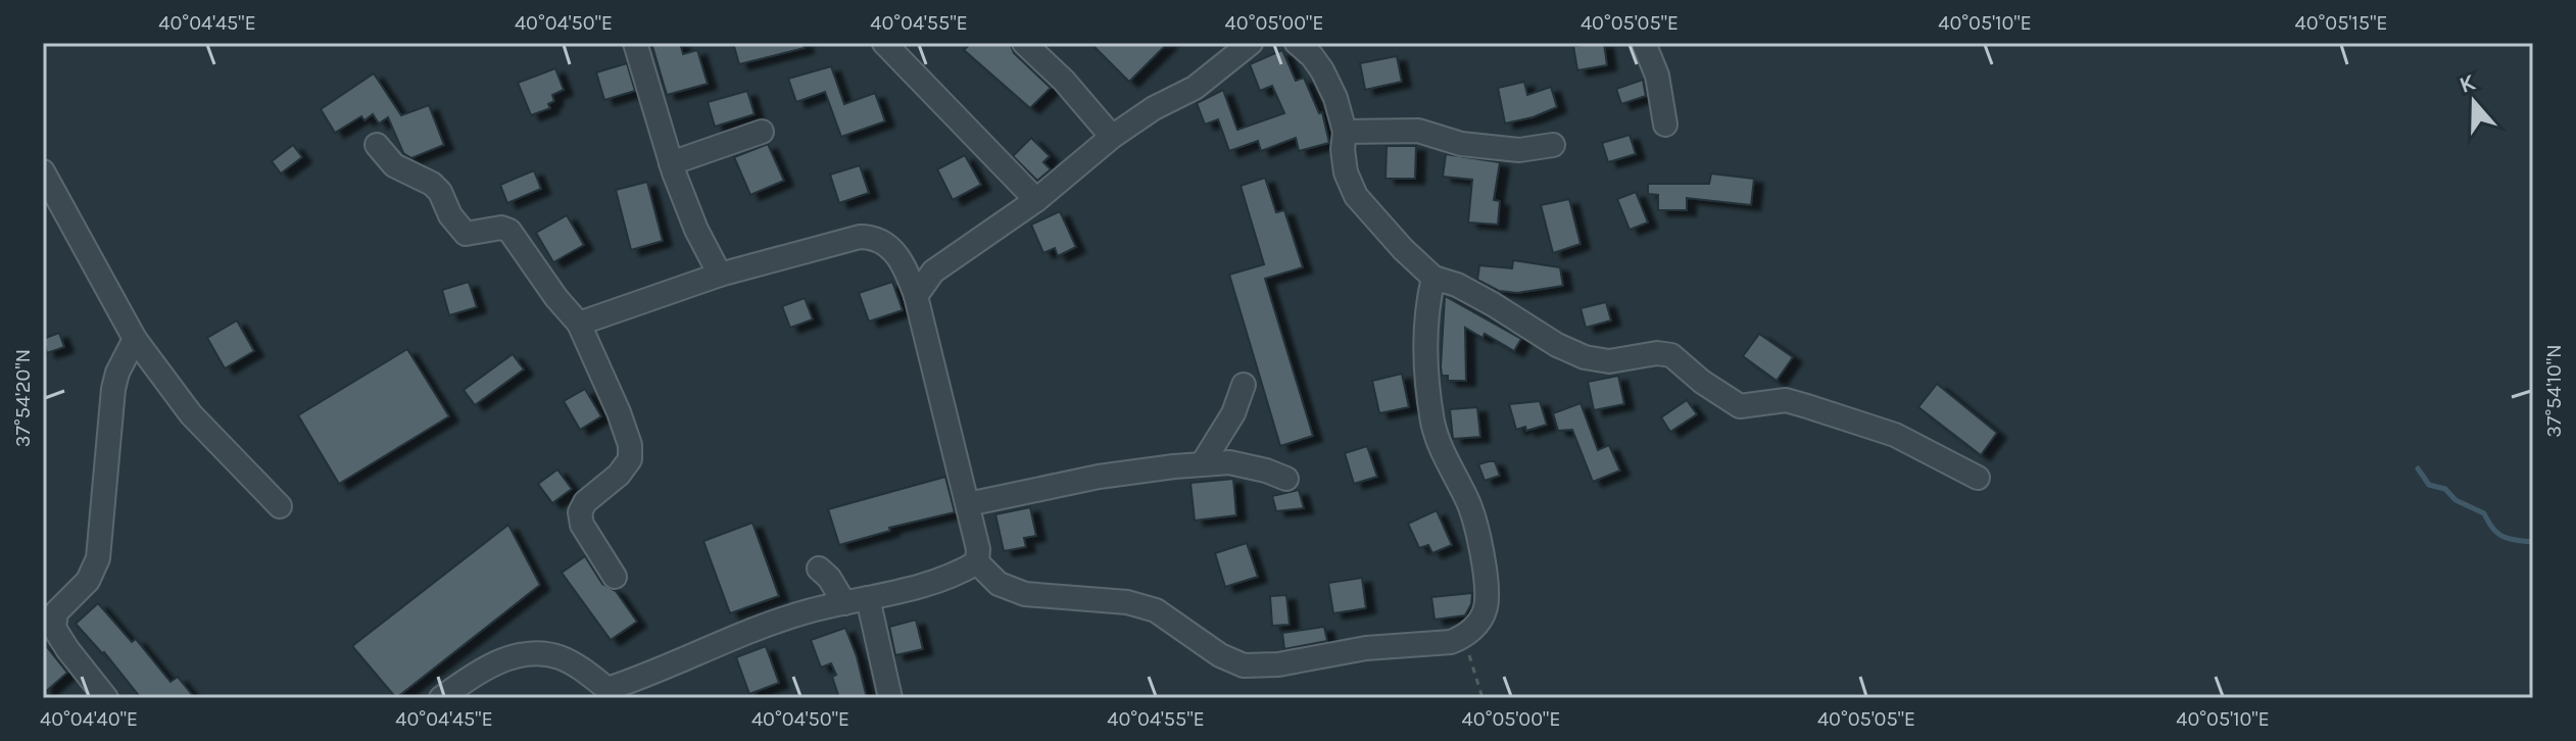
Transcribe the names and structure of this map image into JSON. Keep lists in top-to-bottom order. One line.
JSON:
{"north":"top","coordinates":["40°04'45\"E","40°04'50\"E","40°04'55\"E","40°05'00\"E","40°05'05\"E","40°05'10\"E","40°05'15\"E","37°54'10\"N","37°54'20\"N","40°04'40\"E"]}
